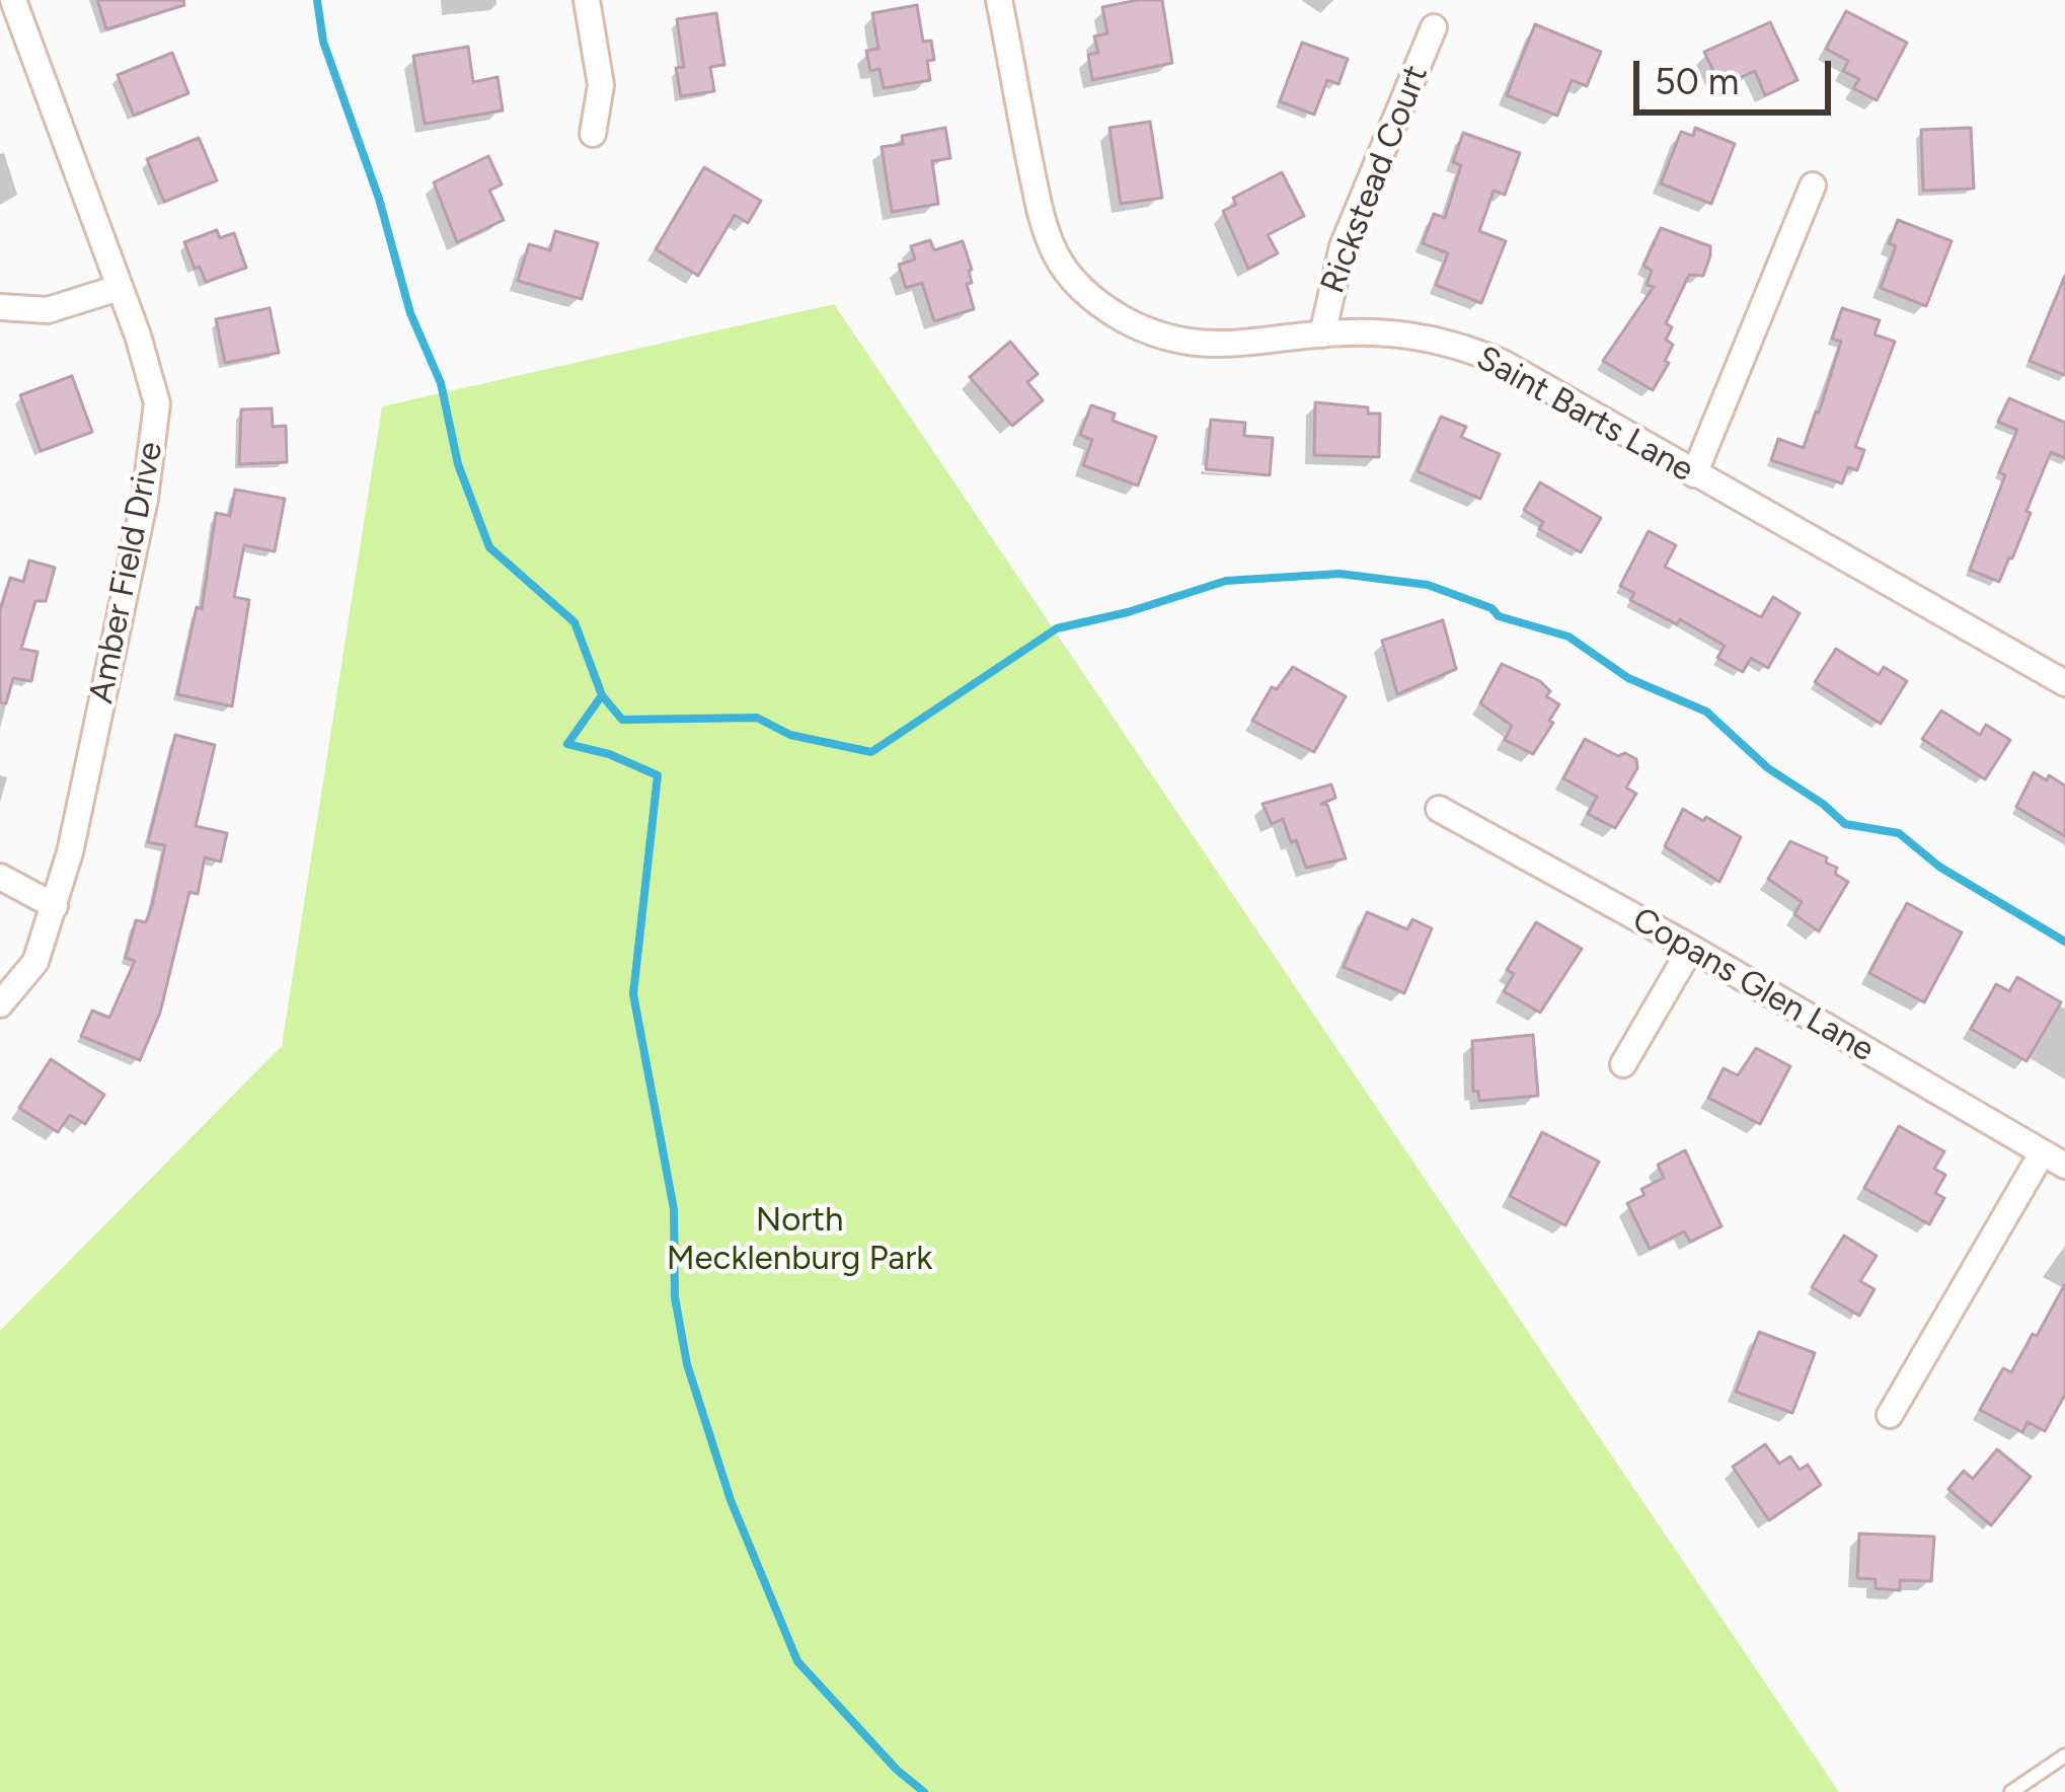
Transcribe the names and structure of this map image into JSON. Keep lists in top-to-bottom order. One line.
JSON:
{"streets":{"street":["Rickstead Court","Saint Barts Lane","Amber Field Drive","Copans Glen Lane"]},"crossings":[["Rickstead Court","Saint Barts Lane"]],"parks":["North Mecklenburg Park"],"scale_bar":"50 m"}
